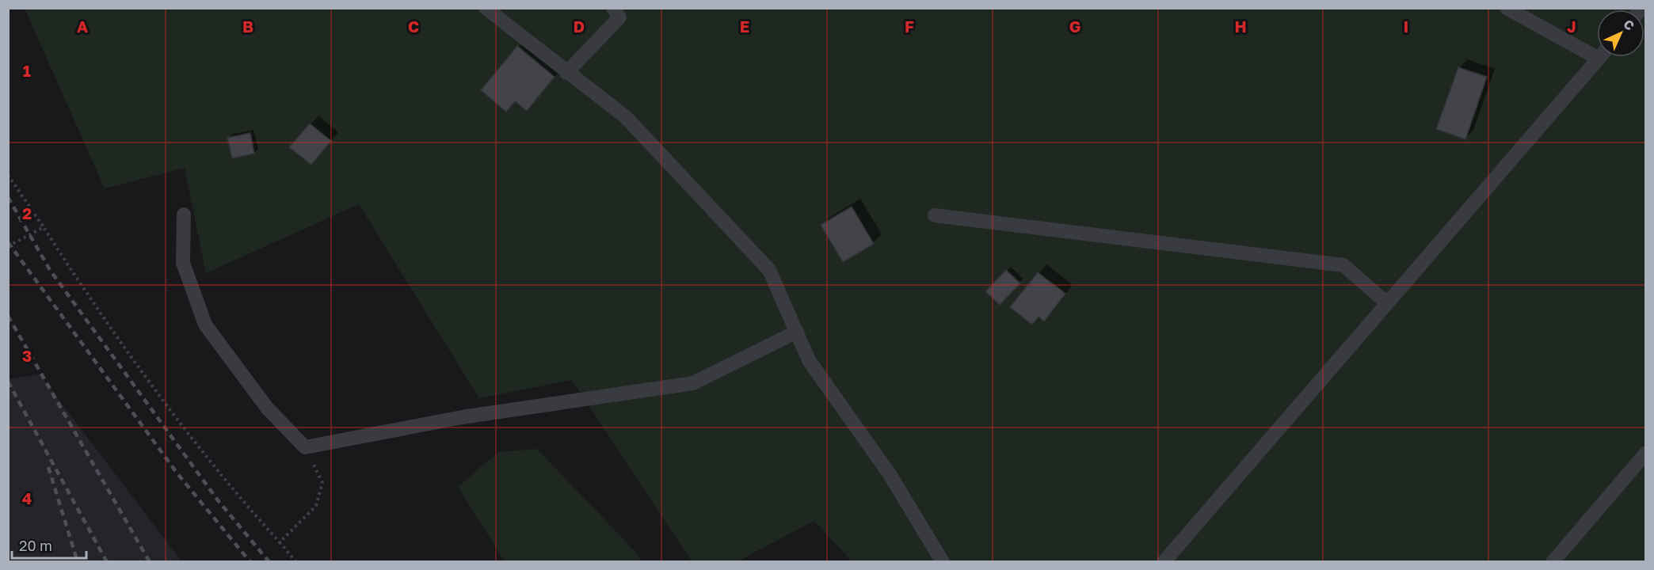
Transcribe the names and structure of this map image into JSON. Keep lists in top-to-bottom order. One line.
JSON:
{"scale_bar":"20 m","north":"top right","grid":{"columns":["A","B","C","D","E","F","G","H","I","J"],"rows":["1","2","3","4"]}}
